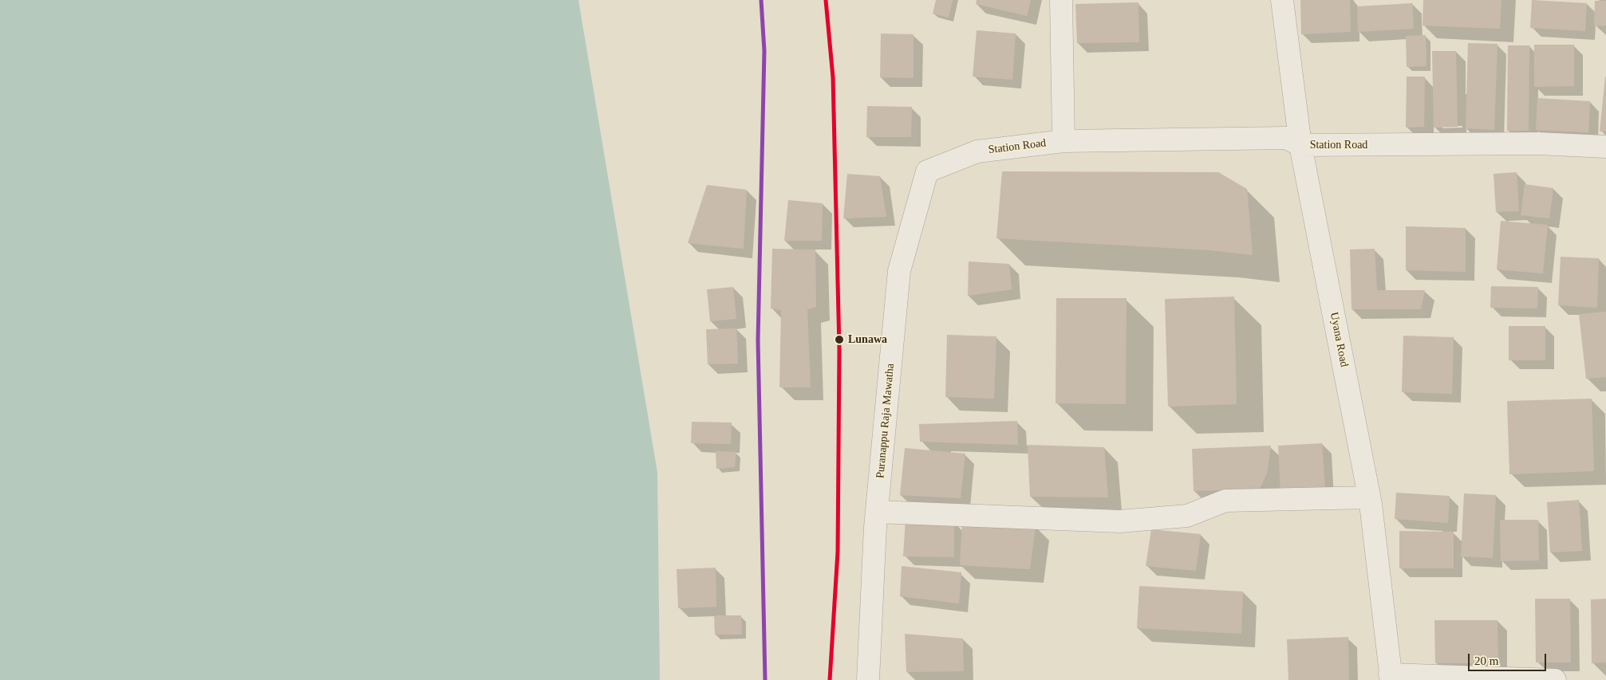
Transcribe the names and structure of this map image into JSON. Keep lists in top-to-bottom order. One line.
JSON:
{"streets":{"street":["Station Road","Uyana Road","Puranappu Raja Mawatha"]},"crossings":[["Station Road","Uyana Road"],["Station Road","Puranappu Raja Mawatha"]],"places":["Lunawa"],"scale_bar":"20 m"}
